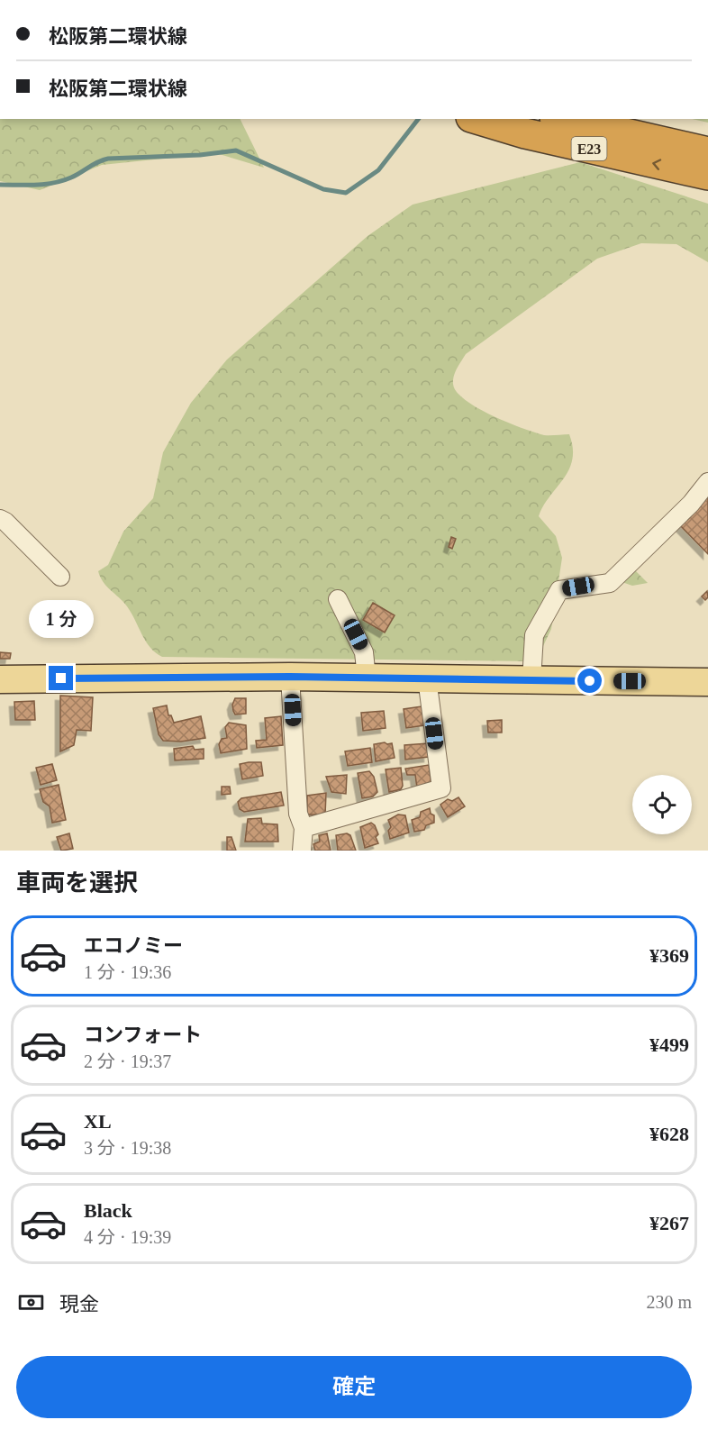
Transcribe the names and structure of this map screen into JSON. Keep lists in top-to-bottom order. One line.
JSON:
{"streets":{"highway":["E23"]},"page":{"banner":["松阪第二環状線","松阪第二環状線"],"bubble":"1 分","heading":"車両を選択","list":[{"name":"エコノミー","note":"1 分 · 19:36","value":"¥369"},{"name":"コンフォート","note":"2 分 · 19:37","value":"¥499"},{"name":"XL","note":"3 分 · 19:38","value":"¥628"},{"name":"Black","note":"4 分 · 19:39","value":"¥267"}],"pay":["現金","230 m"],"buttons":"確定"}}
